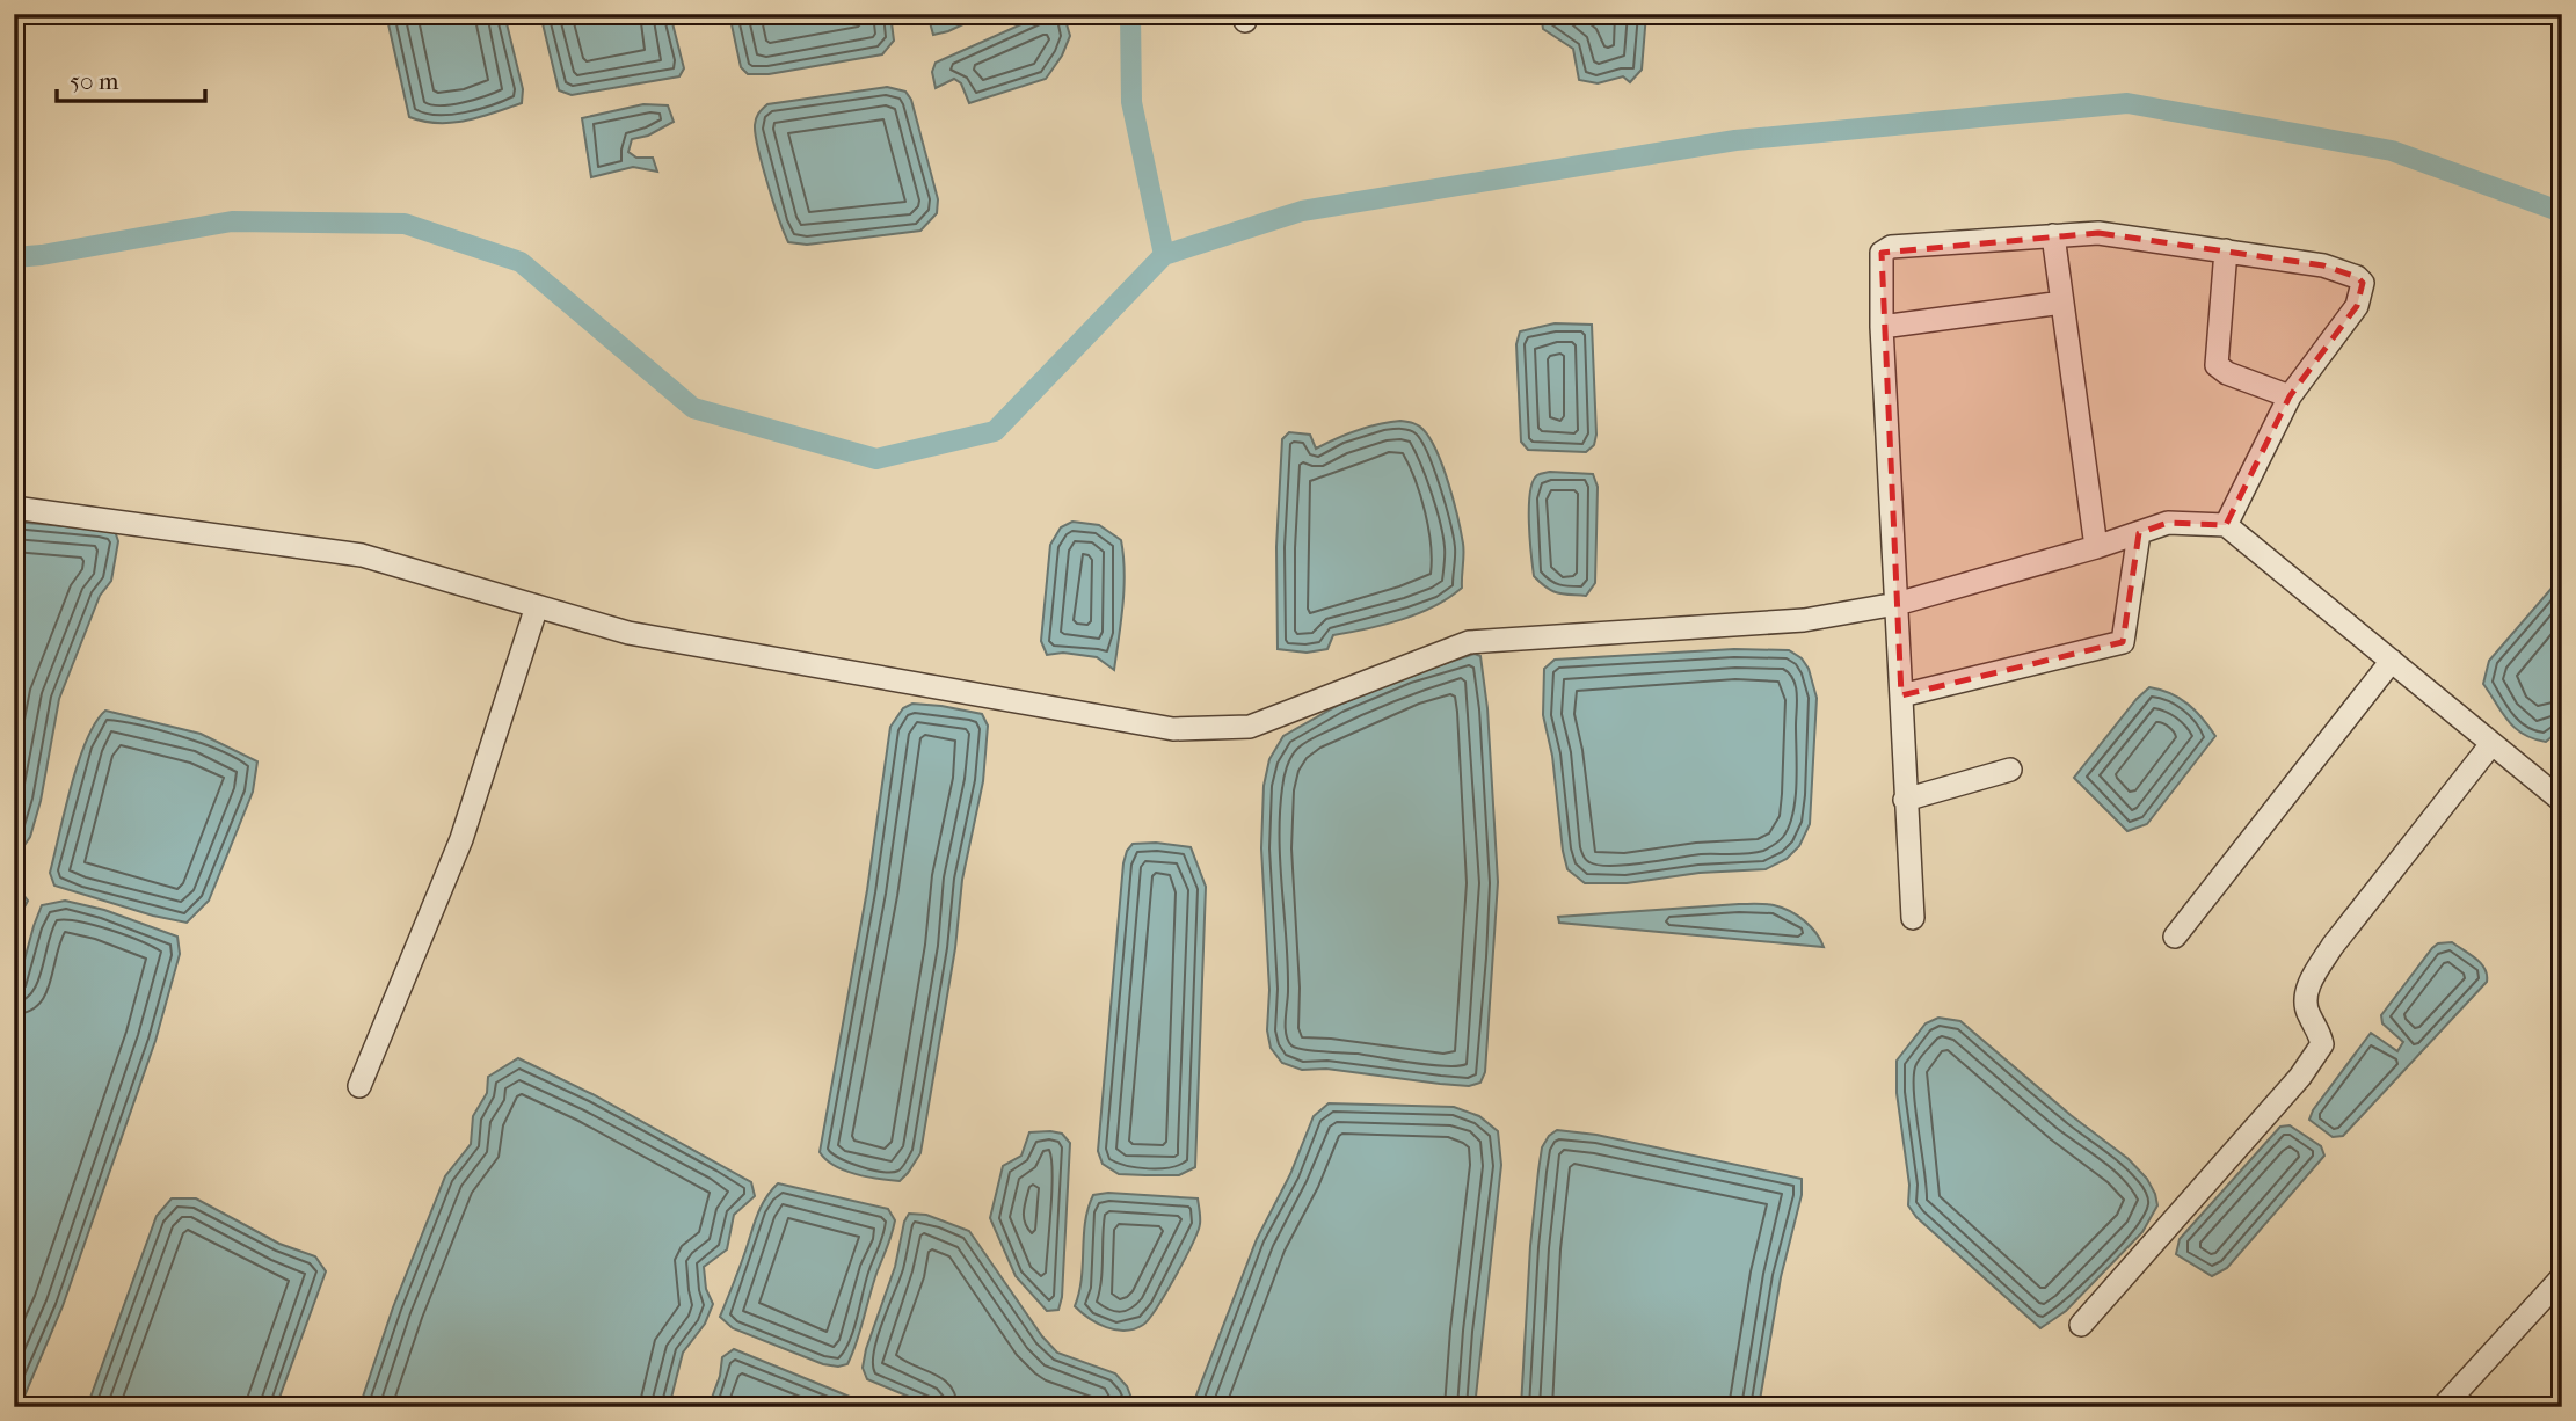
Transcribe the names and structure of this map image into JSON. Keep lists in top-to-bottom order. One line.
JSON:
{"scale_bar":"50 m"}
